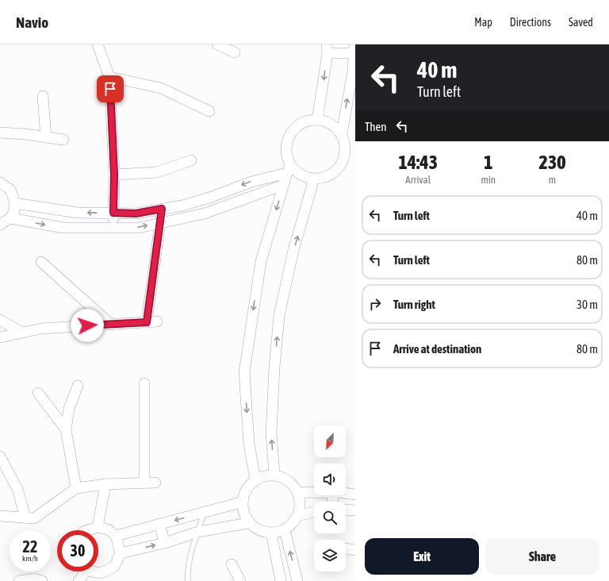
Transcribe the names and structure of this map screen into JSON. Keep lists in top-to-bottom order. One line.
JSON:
{"north":"bottom left","page":{"header":"Navio","nav":["Map","Directions","Saved"],"turn":["40 m","Turn left"],"then":"Then","eta":["14:43","Arrival","1","min","230","m"],"list":[{"name":"Turn left","value":"40 m"},{"name":"Turn left","value":"80 m"},{"name":"Turn right","value":"30 m"},{"name":"Arrive at destination","value":"80 m"}],"speed":"22 km/h","limit":"30","buttons":["Exit","Share"]}}
